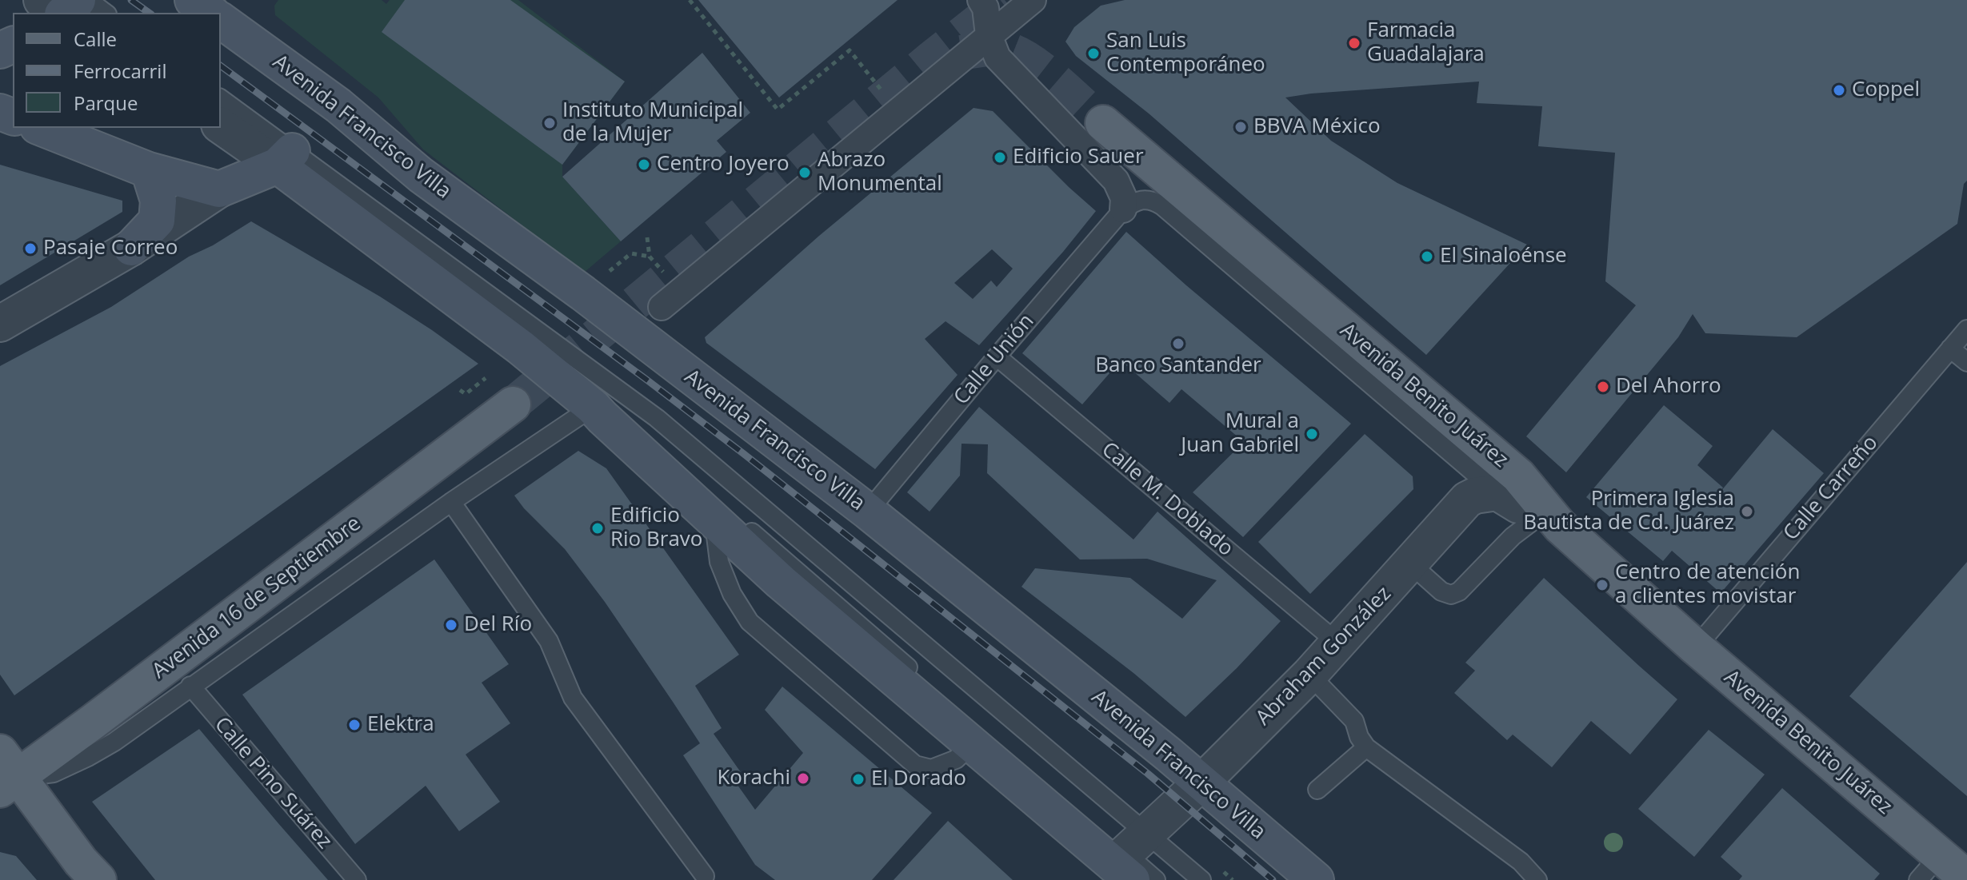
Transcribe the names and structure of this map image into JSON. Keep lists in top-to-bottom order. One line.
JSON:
{"streets":{"main road":["Avenida Francisco Villa","Avenida Benito Juárez","Avenida 16 de Septiembre"],"street":["Abraham González"],"lane":["Calle Unión","Calle Carreño","Calle M. Doblado","Calle Pino Suárez"]},"crossings":[["Avenida Francisco Villa","Calle Unión"],["Avenida Francisco Villa","Abraham González"],["Calle Unión","Calle M. Doblado"],["Avenida Benito Juárez","Calle Carreño"],["Calle M. Doblado","Abraham González"]],"places":["Farmacia Guadalajara","San Luis Contemporáneo","Coppel","Instituto Municipal de la Mujer","BBVA México","Edificio Sauer","Centro Joyero","Abrazo Monumental","Pasaje Correo","El Sinaloénse","Banco Santander","Del Ahorro","Mural a Juan Gabriel","Primera Iglesia Bautista de Cd. Juárez","Edificio Rio Bravo","Centro de atención a clientes movistar","Del Río","Elektra","Korachi","El Dorado"],"legend":["Calle","Ferrocarril","Parque"]}
